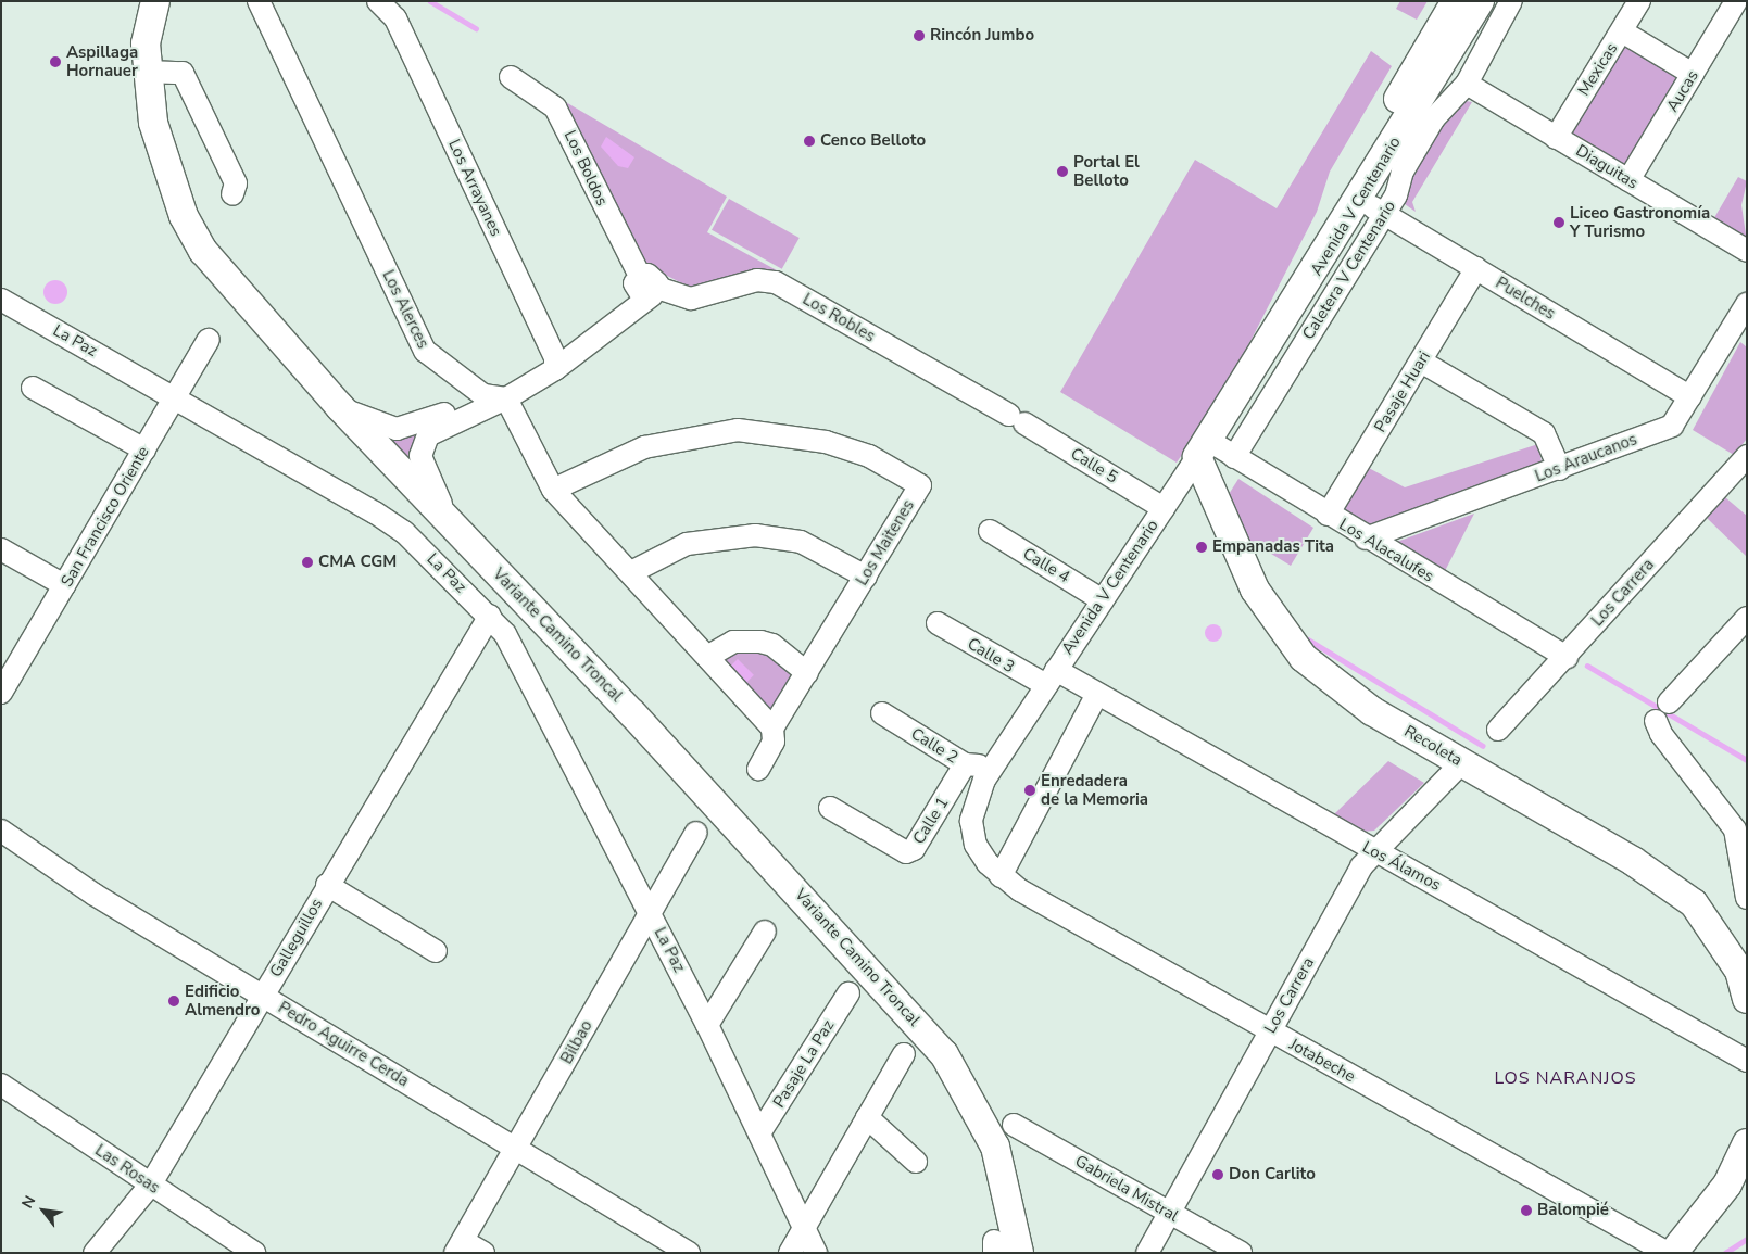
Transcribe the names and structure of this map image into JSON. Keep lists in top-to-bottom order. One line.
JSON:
{"streets":{"main road":["Avenida V Centenario","Variante Camino Troncal","Recoleta"],"street":["Mexicas","Aucas","Diaguitas","Los Boldos","Los Arrayanes","Caletera V Centenario","Puelches","Los Alerces","Los Robles","La Paz","Pasaje Huari","Los Araucanos","Calle 5","San Francisco Oriente","Los Maitenes","Los Alacalufes","Calle 4","Los Carrera","Calle 3","Calle 2","Calle 1","Los Álamos","Galleguillos","Bilbao","Pedro Aguirre Cerda","Jotabeche","Pasaje La Paz","Las Rosas","Gabriela Mistral"]},"crossings":[["Mexicas","Diaguitas"],["Aucas","Diaguitas"],["Diaguitas","Caletera V Centenario"],["Los Boldos","Los Robles"],["Avenida V Centenario","Puelches"],["Avenida V Centenario","Calle 5"],["Avenida V Centenario","Los Alacalufes"],["Avenida V Centenario","Calle 4"],["Avenida V Centenario","Calle 3"],["Avenida V Centenario","Calle 2"],["Avenida V Centenario","Recoleta"],["Avenida V Centenario","Los Álamos"],["Avenida V Centenario","Jotabeche"],["Caletera V Centenario","Puelches"],["Caletera V Centenario","Los Alacalufes"],["Puelches","Pasaje Huari"],["Puelches","Los Araucanos"],["Los Robles","Calle 5"],["La Paz","San Francisco Oriente"],["La Paz","Galleguillos"],["La Paz","Bilbao"],["La Paz","Pasaje La Paz"],["Pasaje Huari","Los Alacalufes"],["Los Araucanos","Los Alacalufes"],["Los Alacalufes","Los Carrera"],["Los Alacalufes","Recoleta"],["Los Carrera","Recoleta"],["Los Carrera","Los Álamos"],["Los Carrera","Jotabeche"],["Los Carrera","Gabriela Mistral"],["Calle 3","Los Álamos"],["Calle 2","Calle 1"],["Calle 2","Jotabeche"],["Galleguillos","Pedro Aguirre Cerda"],["Galleguillos","Las Rosas"],["Bilbao","Pedro Aguirre Cerda"]],"districts":["LOS NARANJOS"],"places":["Rincón Jumbo","Aspillaga Hornauer","Cenco Belloto","Portal El Belloto","Liceo Gastronomía Y Turismo","Empanadas Tita","CMA CGM","Enredadera de la Memoria","Edificio Almendro","Don Carlito","Balompié"],"north":"top left"}
